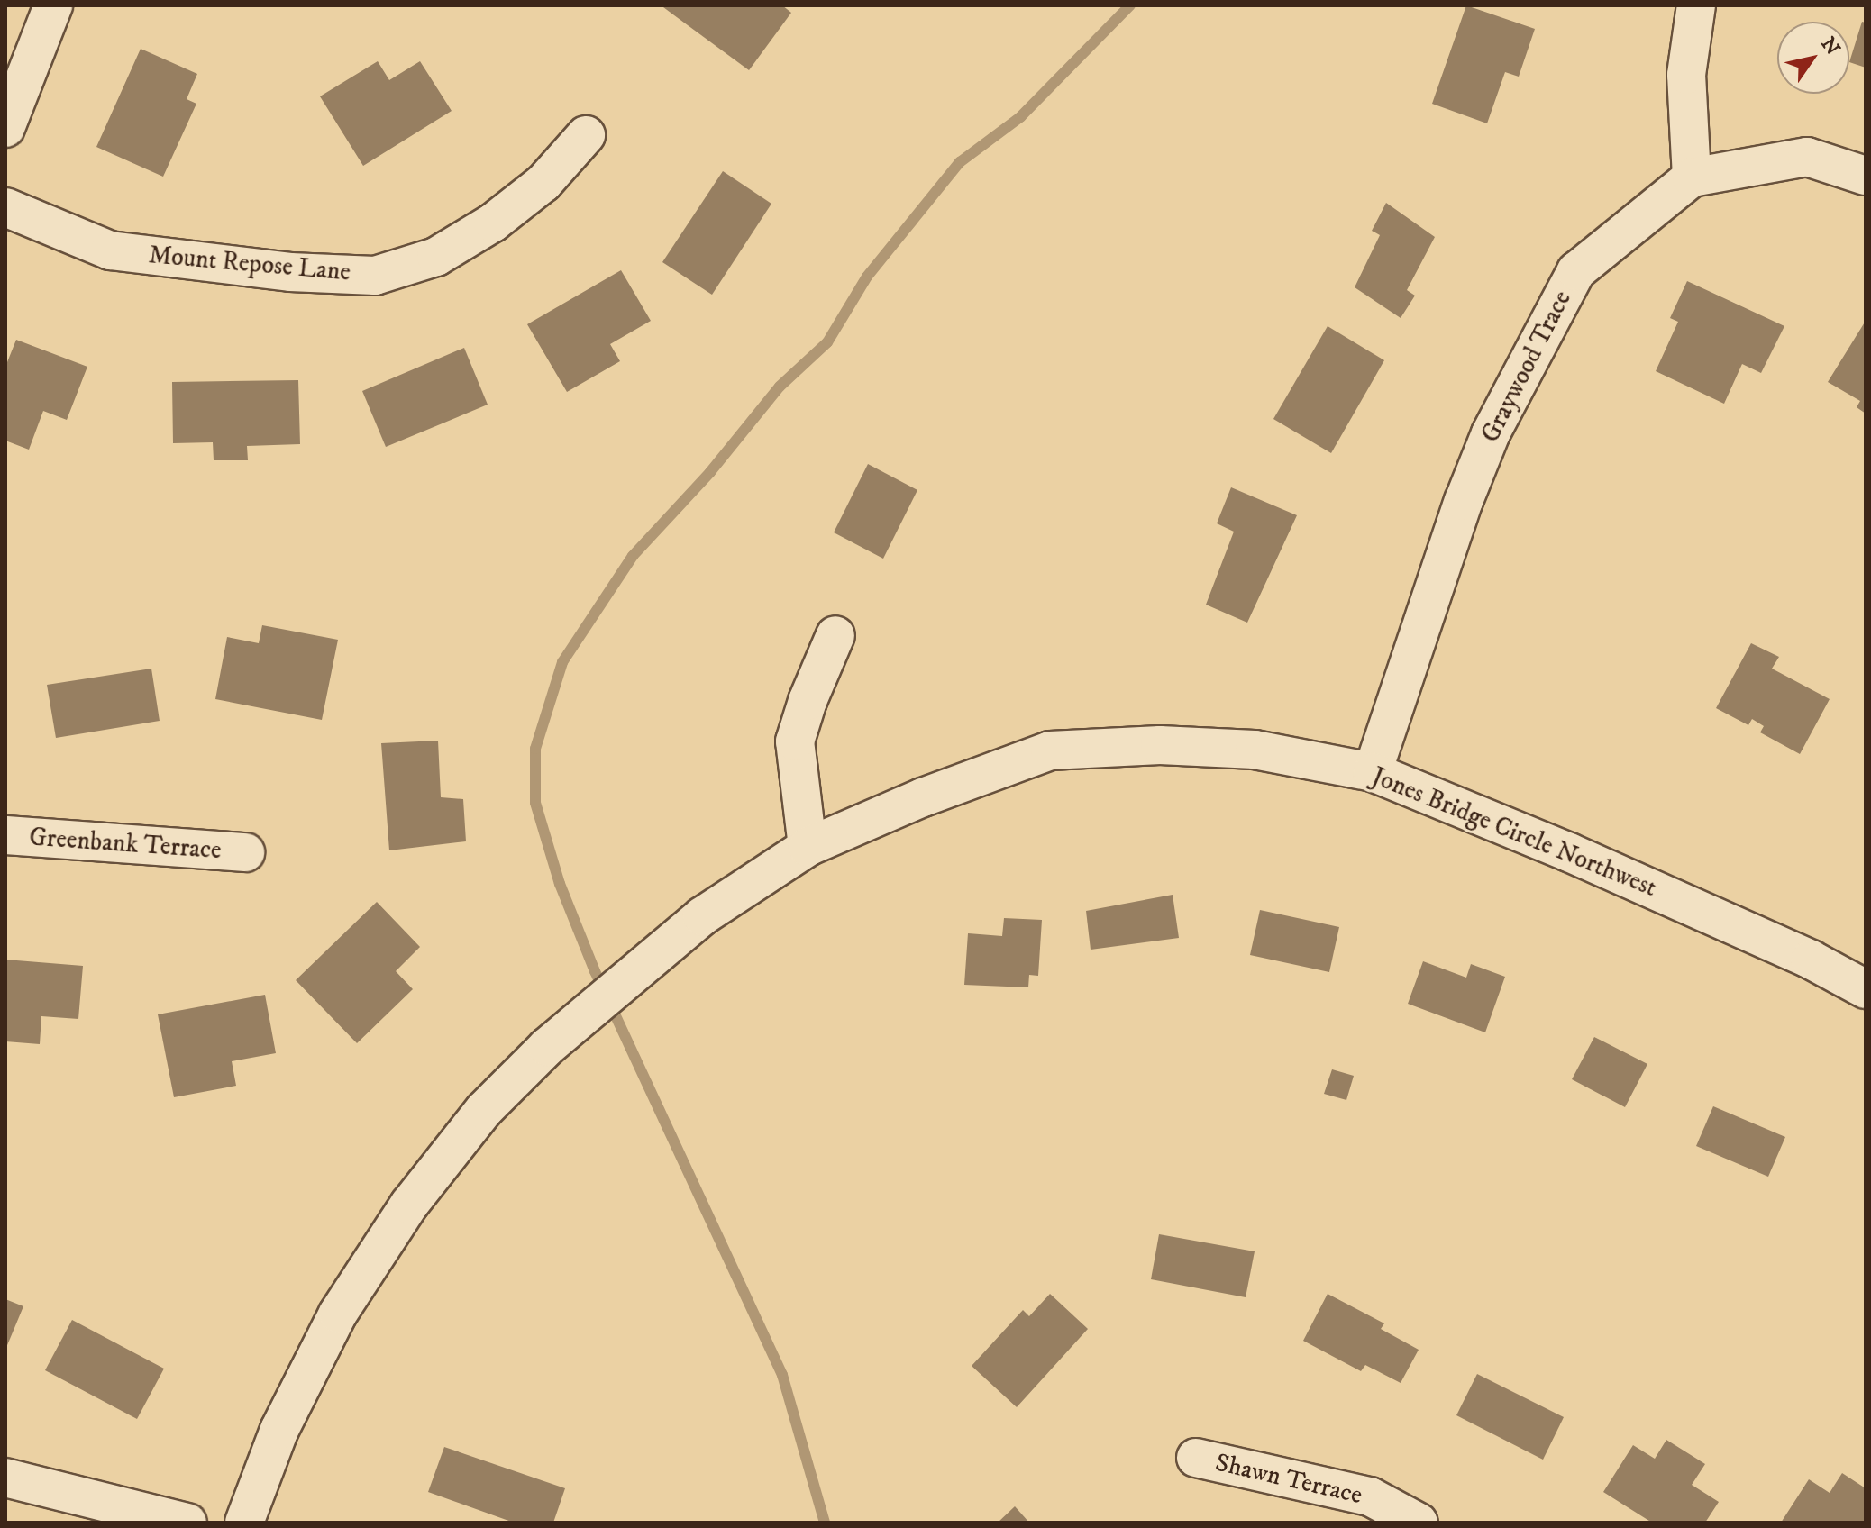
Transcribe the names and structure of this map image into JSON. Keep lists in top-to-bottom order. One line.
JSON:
{"streets":{"street":["Mount Repose Lane","Graywood Trace","Jones Bridge Circle Northwest","Greenbank Terrace","Shawn Terrace"]},"crossings":[["Graywood Trace","Jones Bridge Circle Northwest"]],"north":"top right"}
